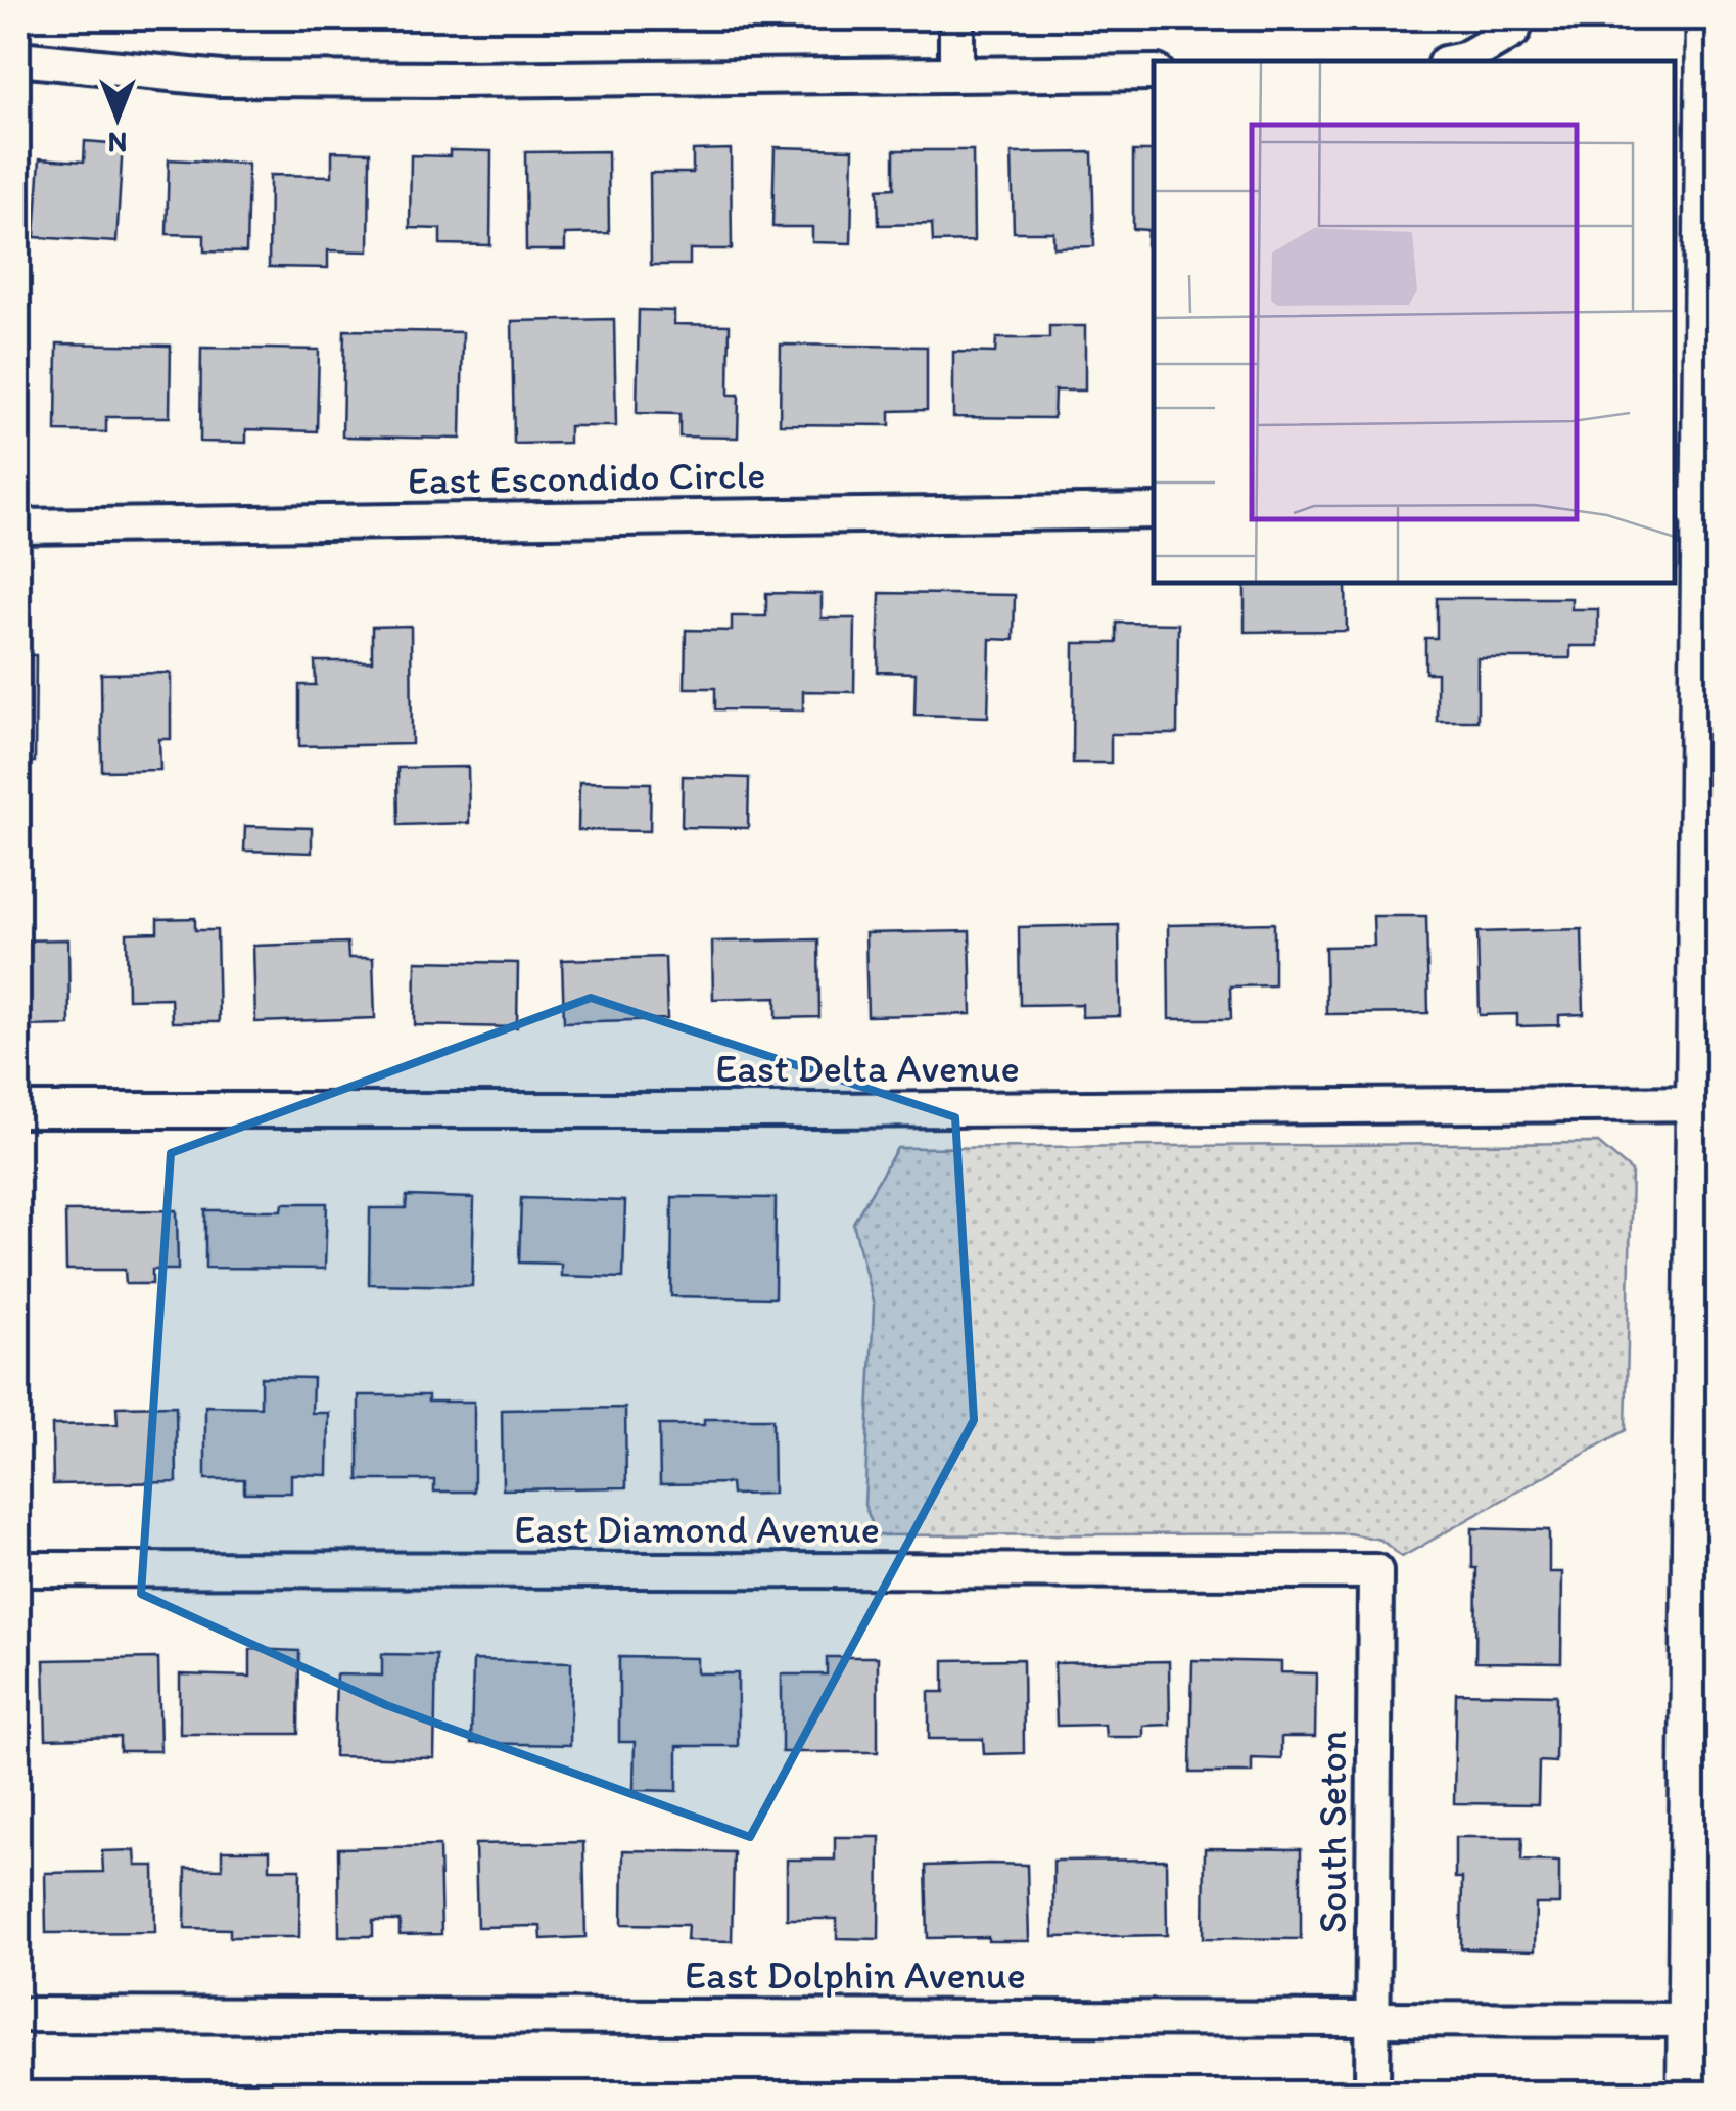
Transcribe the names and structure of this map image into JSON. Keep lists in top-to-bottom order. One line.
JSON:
{"streets":{"street":["East Escondido Circle","East Delta Avenue","East Diamond Avenue","South Seton","East Dolphin Avenue"]},"crossings":[["East Diamond Avenue","South Seton"],["South Seton","East Dolphin Avenue"]],"north":"bottom"}
